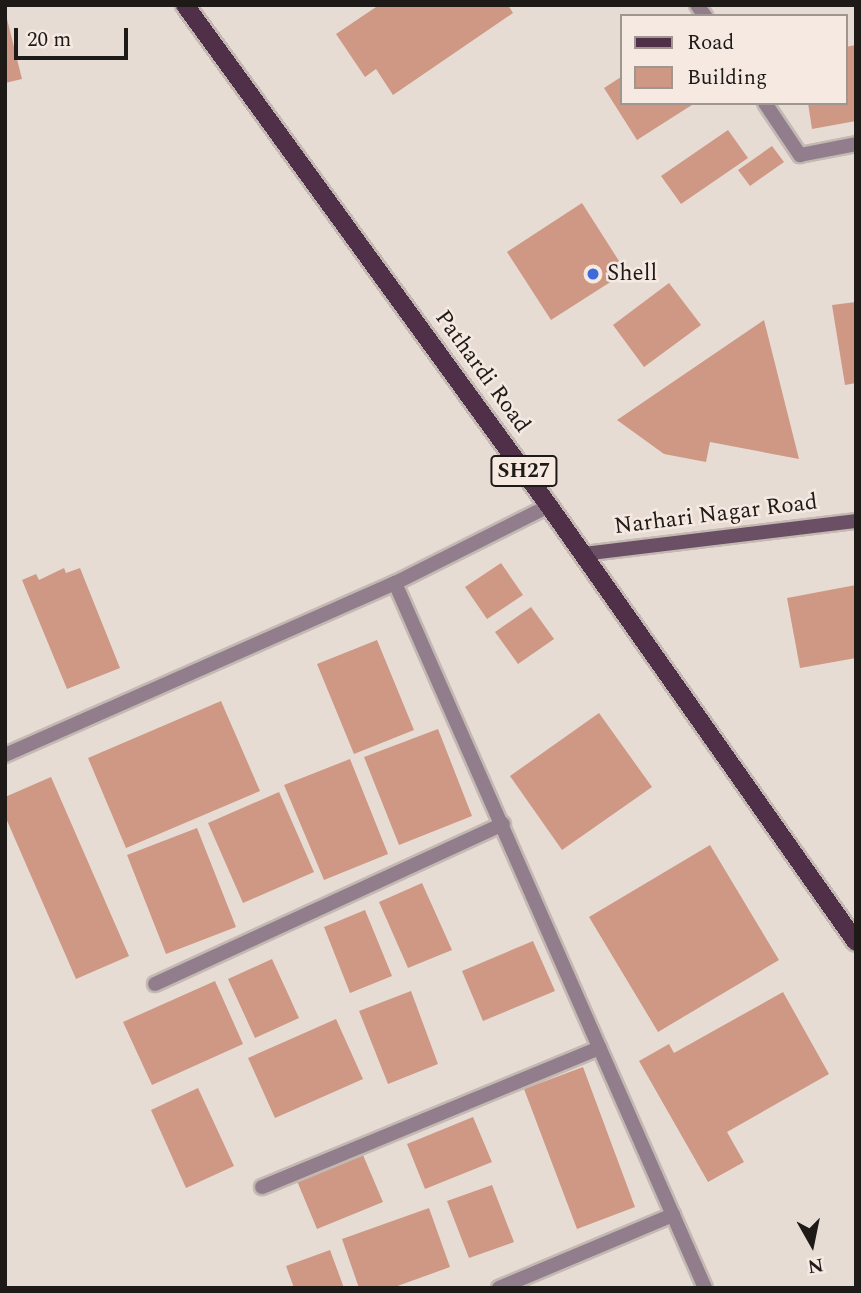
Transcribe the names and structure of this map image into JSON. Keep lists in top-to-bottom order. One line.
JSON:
{"streets":{"main road":["Pathardi Road","SH27"],"street":["Narhari Nagar Road"]},"crossings":[["Pathardi Road","Narhari Nagar Road"]],"places":["Shell"],"legend":["Road","Building"],"scale_bar":"20 m","north":"bottom"}
